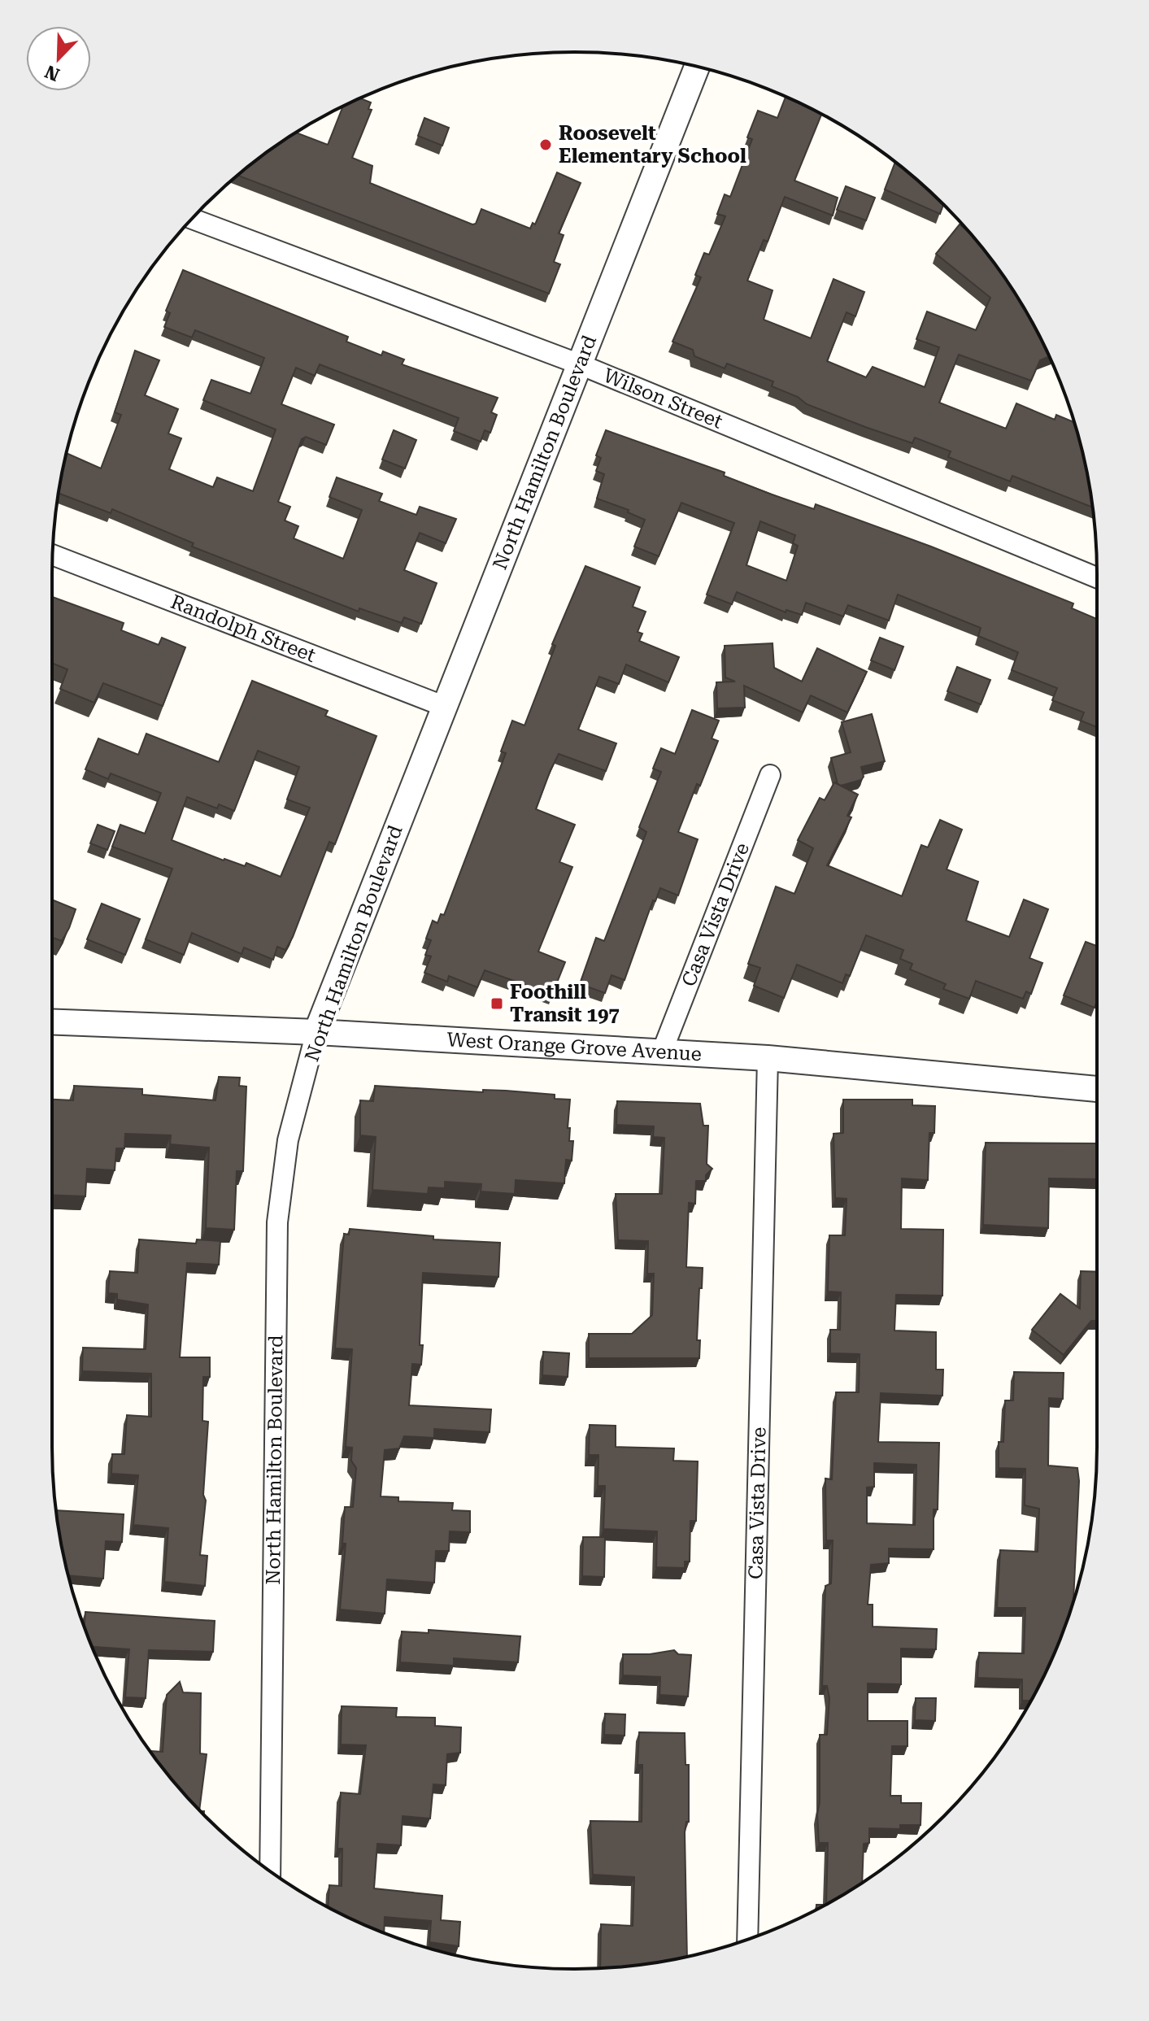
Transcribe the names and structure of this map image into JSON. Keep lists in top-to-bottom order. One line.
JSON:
{"streets":{"street":["Wilson Street","North Hamilton Boulevard","Randolph Street","Casa Vista Drive","West Orange Grove Avenue"]},"crossings":[["Wilson Street","North Hamilton Boulevard"],["North Hamilton Boulevard","Randolph Street"],["North Hamilton Boulevard","West Orange Grove Avenue"],["Casa Vista Drive","West Orange Grove Avenue"]],"places":{"other":["Roosevelt Elementary School"],"transit":["Foothill Transit 197"]},"north":"bottom left"}
